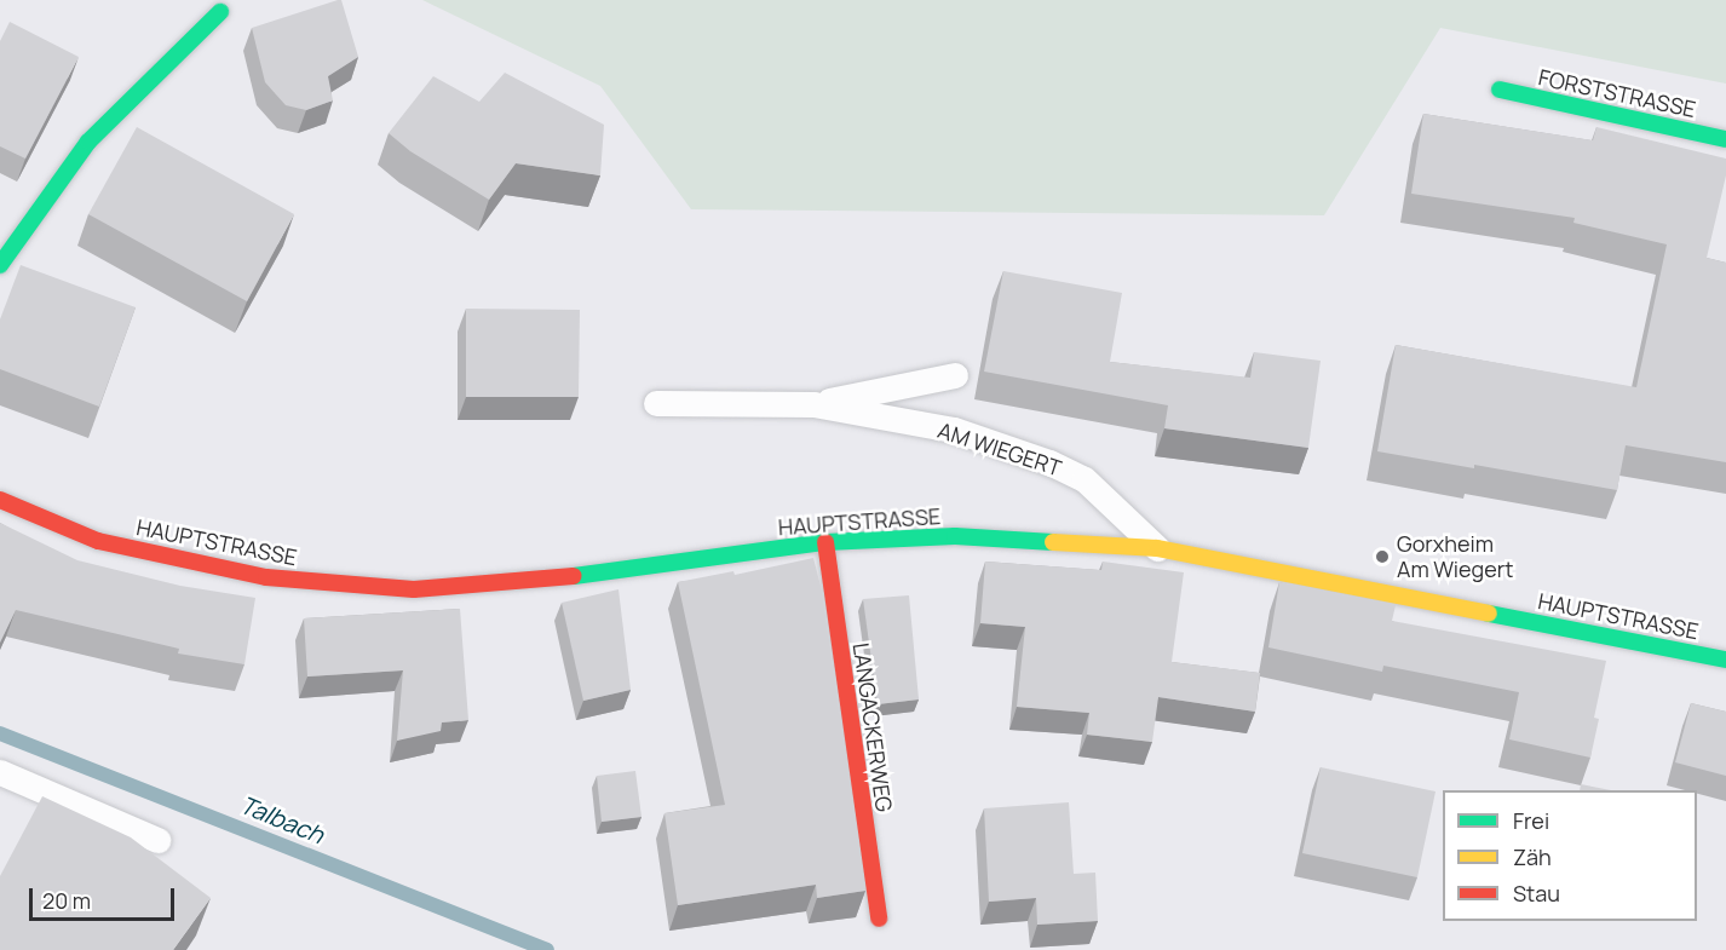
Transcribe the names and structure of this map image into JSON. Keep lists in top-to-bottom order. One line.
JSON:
{"streets":{"main road":["FORSTSTRASSE","HAUPTSTRASSE","LANGACKERWEG"],"lane":["AM WIEGERT"]},"crossings":[["AM WIEGERT","HAUPTSTRASSE"],["HAUPTSTRASSE","LANGACKERWEG"]],"water":["Talbach"],"places":["Gorxheim Am Wiegert"],"legend":["Frei","Zäh","Stau"],"scale_bar":"20 m"}
